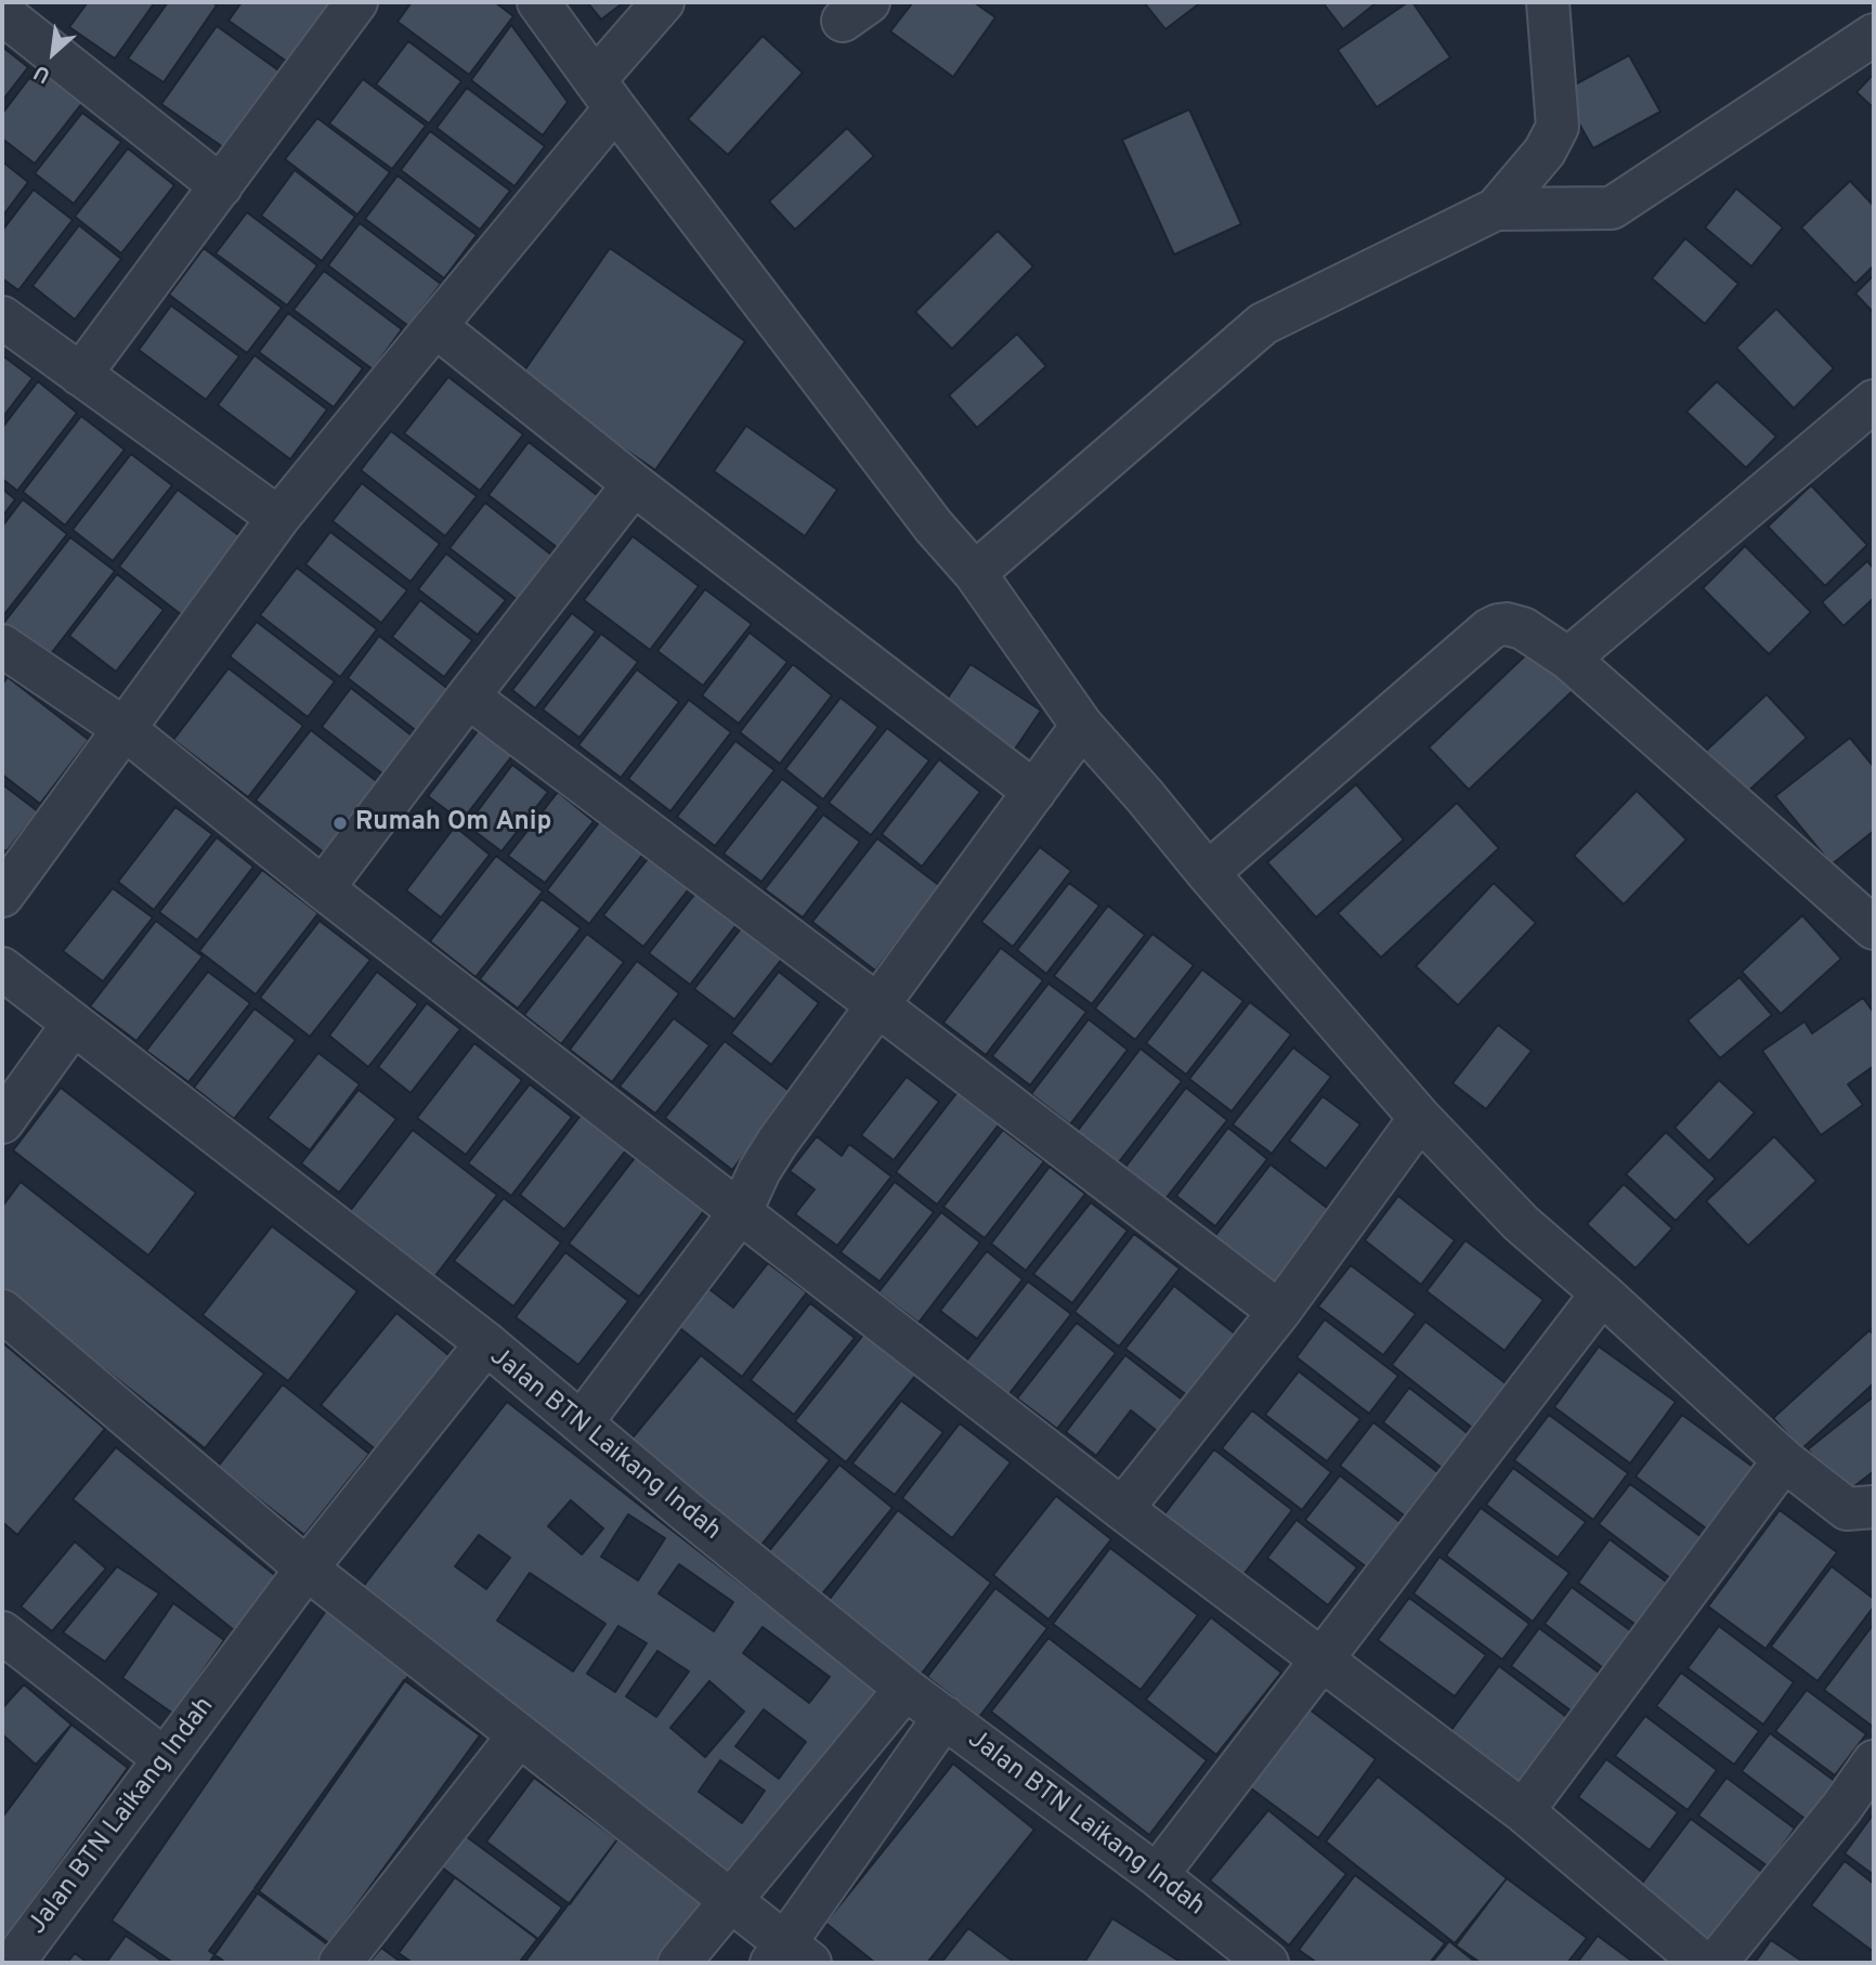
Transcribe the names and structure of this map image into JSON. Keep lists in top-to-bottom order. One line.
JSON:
{"streets":{"street":["Jalan BTN Laikang Indah"]},"places":["Rumah Om Anip"],"north":"bottom left"}
